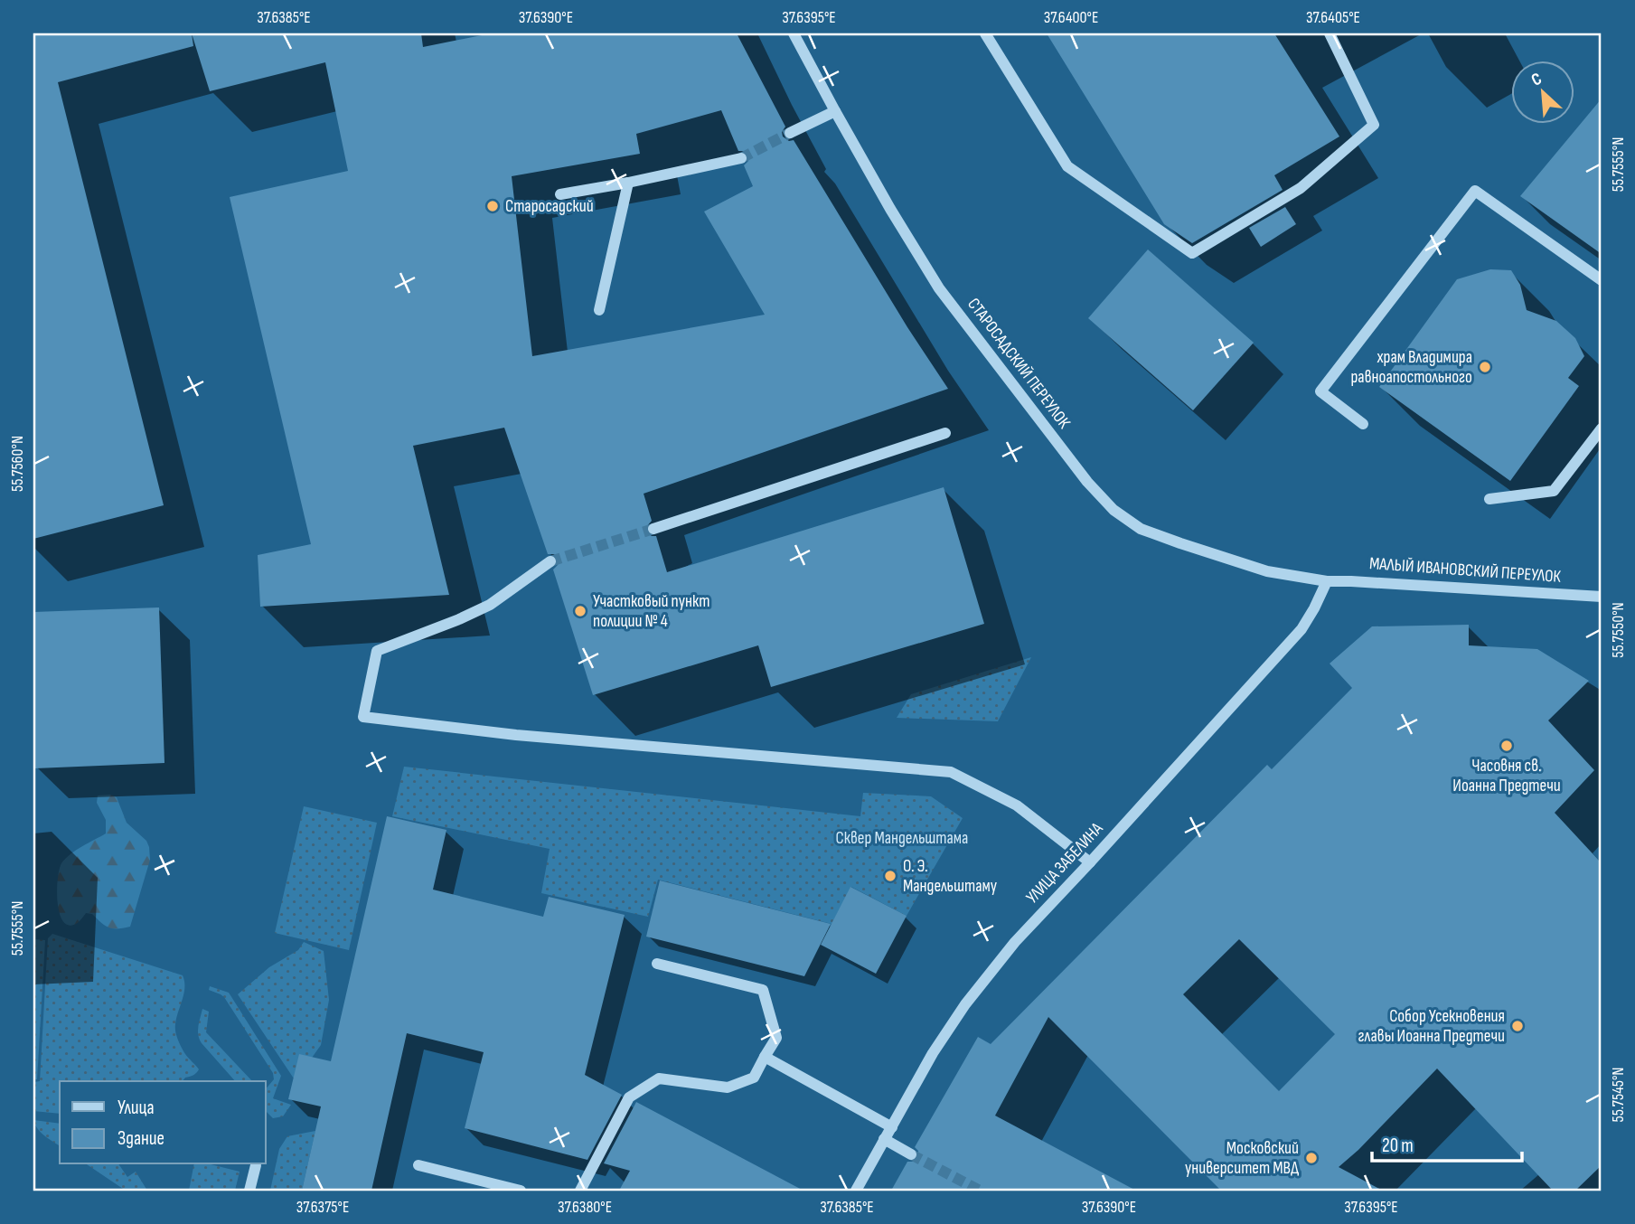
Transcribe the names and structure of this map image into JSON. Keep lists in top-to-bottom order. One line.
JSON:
{"streets":{"street":["СТАРОСАДСКИЙ ПЕРЕУЛОК","МАЛЫЙ ИВАНОВСКИЙ ПЕРЕУЛОК","УЛИЦА ЗАБЕЛИНА"]},"crossings":[["СТАРОСАДСКИЙ ПЕРЕУЛОК","МАЛЫЙ ИВАНОВСКИЙ ПЕРЕУЛОК"],["СТАРОСАДСКИЙ ПЕРЕУЛОК","УЛИЦА ЗАБЕЛИНА"],["МАЛЫЙ ИВАНОВСКИЙ ПЕРЕУЛОК","УЛИЦА ЗАБЕЛИНА"]],"parks":["Сквер Мандельштама"],"places":["Старосадский","храм Владимира равноапостольного","Участковый пункт полиции № 4","Часовня св. Иоанна Предтечи","О. Э. Мандельштаму","Собор Усекновения главы Иоанна Предтечи","Московский университет МВД"],"legend":["Улица","Здание"],"scale_bar":"20 m","north":"top left","coordinates":["37.6385°E","37.6390°E","37.6395°E","37.6400°E","37.6405°E","55.7555°N","55.7560°N","55.7550°N","55.7545°N","37.6375°E","37.6380°E"]}
